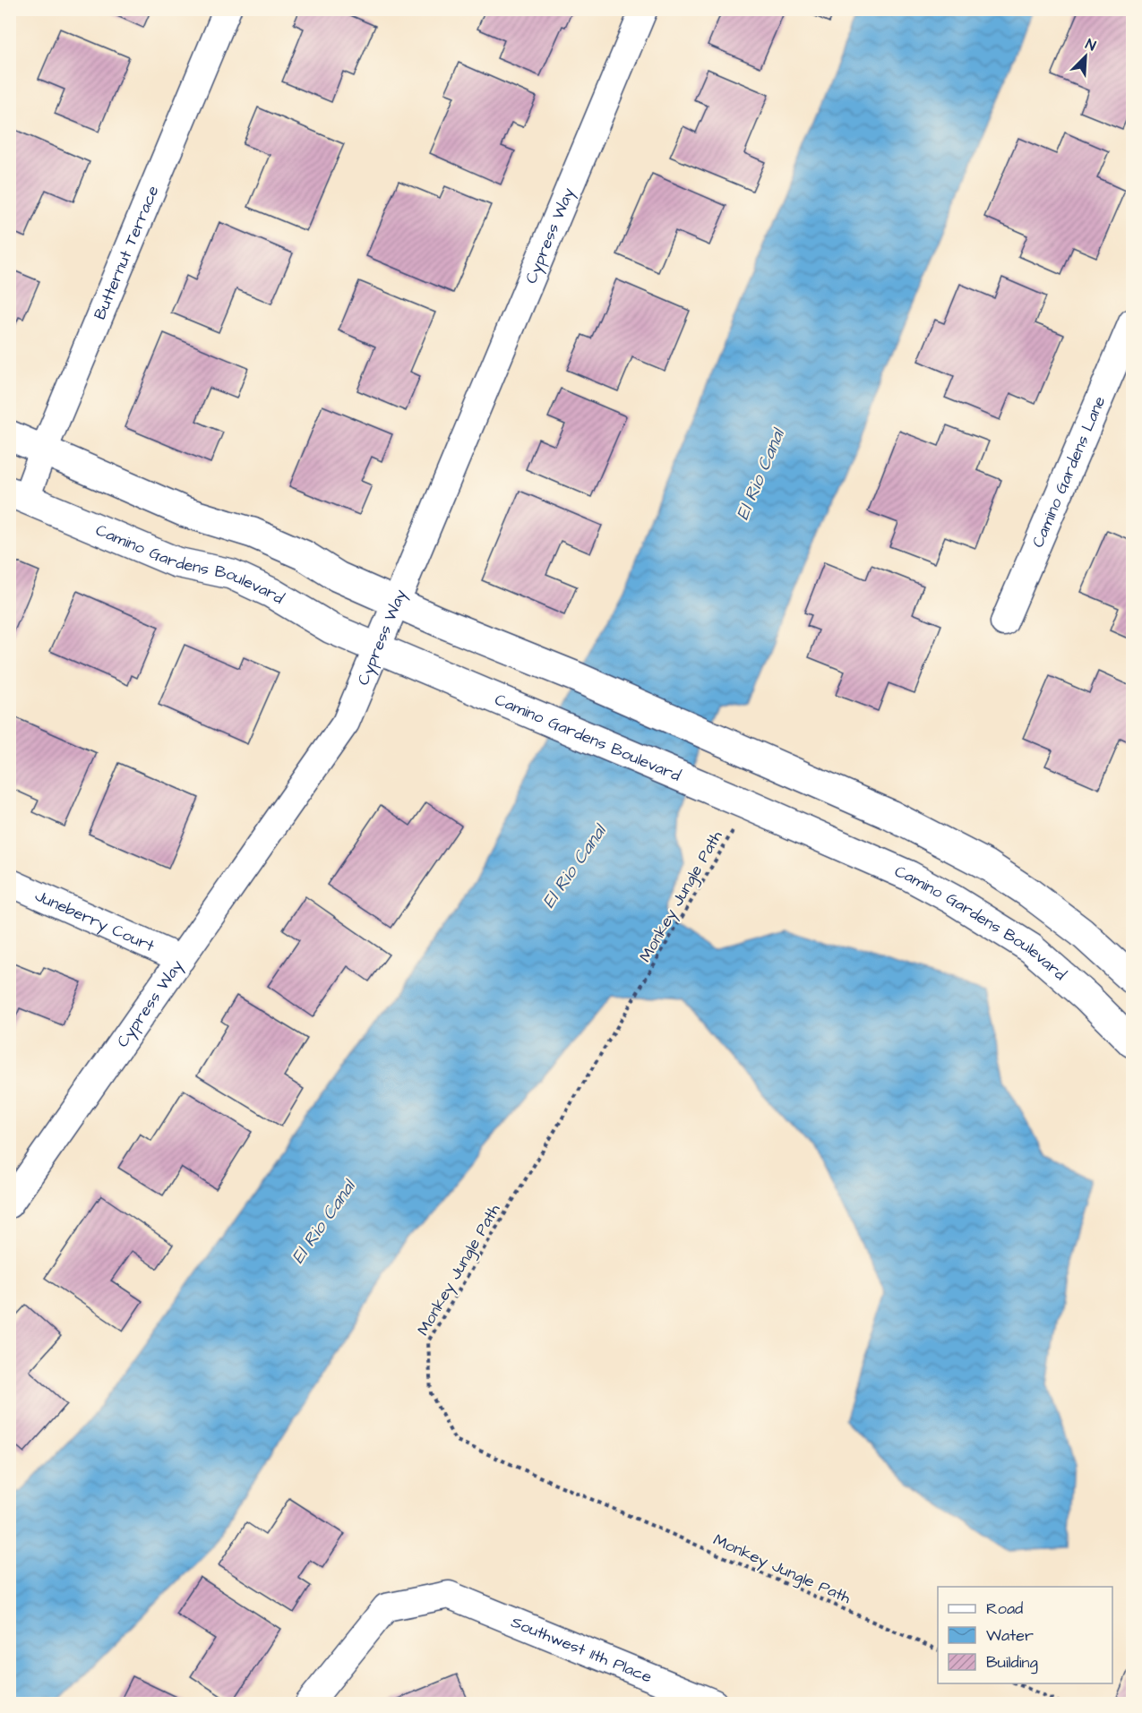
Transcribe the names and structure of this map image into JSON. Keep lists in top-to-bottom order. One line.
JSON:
{"streets":{"street":["Cypress Way","Butternut Terrace","Camino Gardens Lane","Camino Gardens Boulevard","Juneberry Court","Southwest 11th Place"],"path":["Monkey Jungle Path"]},"crossings":[["Cypress Way","Camino Gardens Boulevard"],["Cypress Way","Juneberry Court"],["Butternut Terrace","Camino Gardens Boulevard"],["Camino Gardens Boulevard","Monkey Jungle Path"]],"water":["El Rio Canal"],"legend":["Road","Water","Building"],"north":"top right"}
